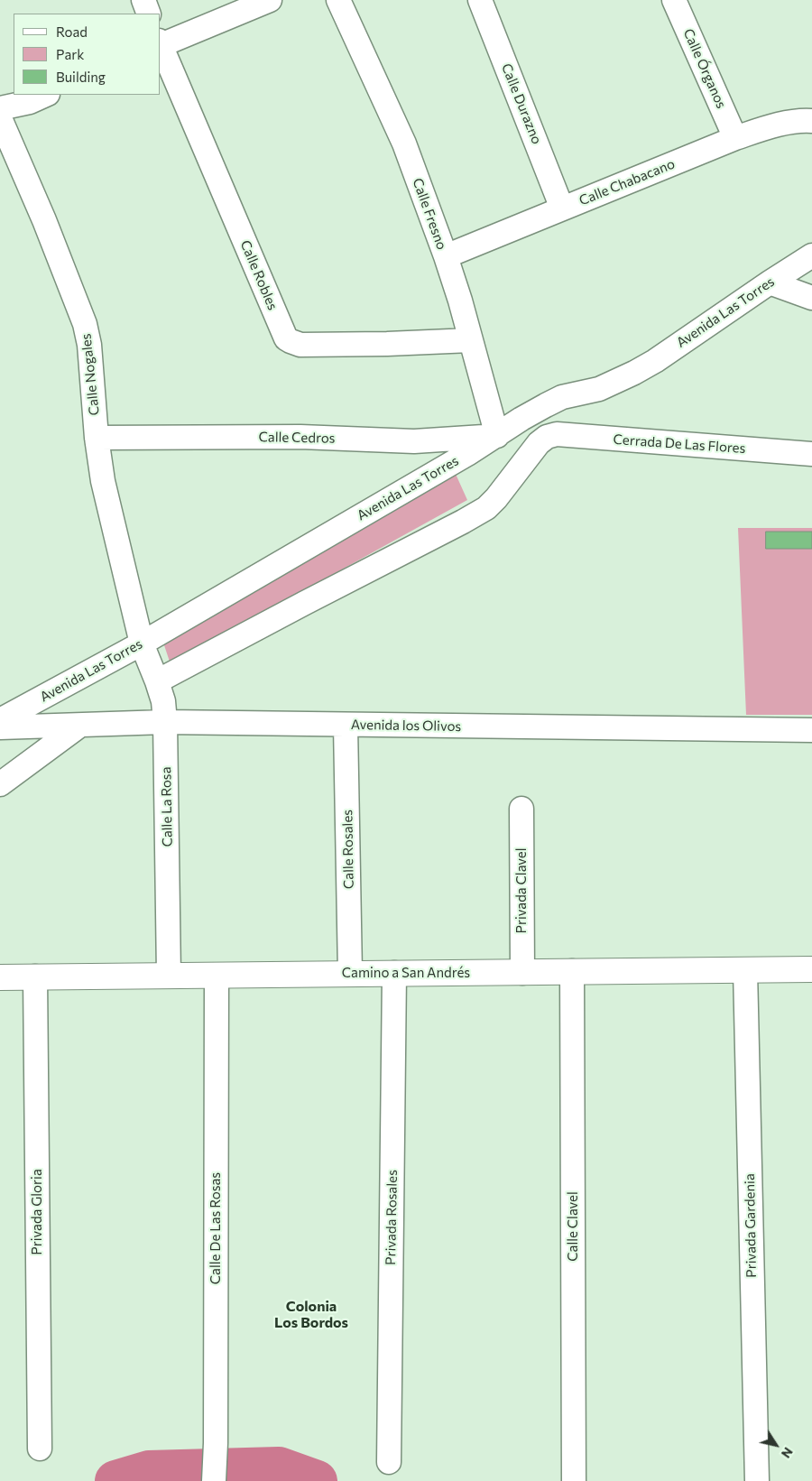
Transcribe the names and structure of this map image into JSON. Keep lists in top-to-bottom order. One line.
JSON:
{"streets":{"street":["Calle Órganos","Calle Durazno","Calle Chabacano","Calle Fresno","Calle Robles","Avenida Las Torres","Calle Nogales","Calle Cedros","Cerrada De Las Flores","Avenida los Olivos","Calle La Rosa","Calle Rosales","Privada Clavel","Camino a San Andrés","Privada Gloria","Privada Rosales","Privada Gardenia","Calle Clavel","Calle De Las Rosas"]},"crossings":[["Calle Órganos","Calle Chabacano"],["Calle Durazno","Calle Chabacano"],["Calle Chabacano","Calle Fresno"],["Calle Fresno","Calle Robles"],["Calle Fresno","Avenida Las Torres"],["Calle Fresno","Calle Cedros"],["Avenida Las Torres","Calle Nogales"],["Avenida Las Torres","Calle Cedros"],["Avenida Las Torres","Calle La Rosa"],["Calle Nogales","Calle Cedros"],["Calle Nogales","Calle La Rosa"],["Cerrada De Las Flores","Calle La Rosa"],["Avenida los Olivos","Calle La Rosa"],["Avenida los Olivos","Calle Rosales"],["Calle La Rosa","Camino a San Andrés"],["Calle Rosales","Camino a San Andrés"],["Privada Clavel","Camino a San Andrés"],["Camino a San Andrés","Privada Gloria"],["Camino a San Andrés","Privada Rosales"],["Camino a San Andrés","Privada Gardenia"],["Camino a San Andrés","Calle Clavel"],["Camino a San Andrés","Calle De Las Rosas"]],"districts":["Colonia Los Bordos"],"legend":["Road","Park","Building"],"north":"bottom right"}
